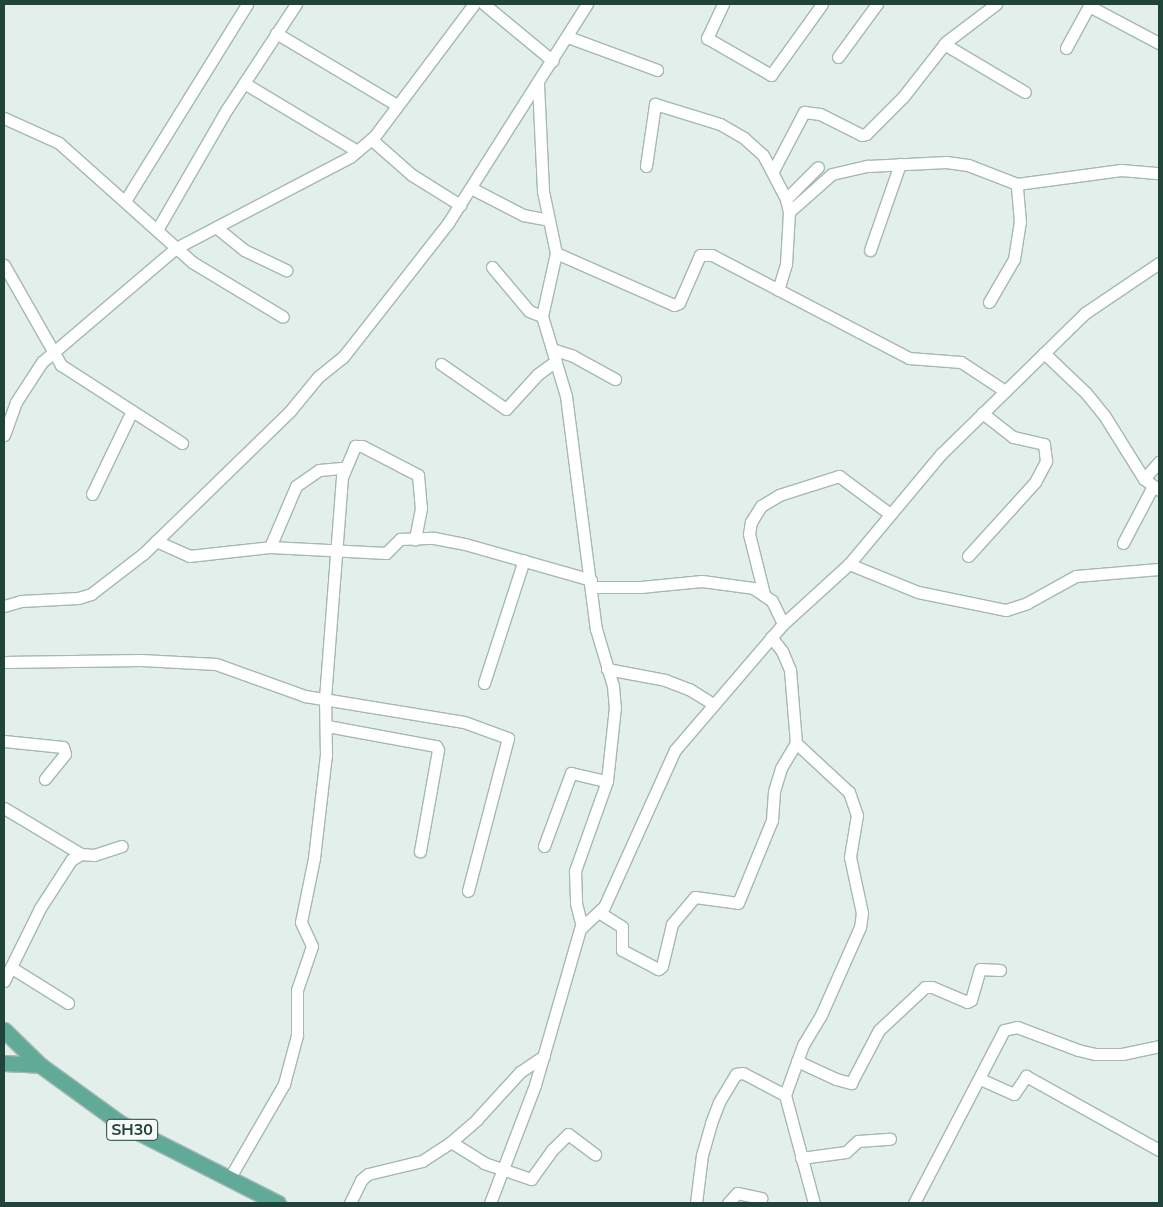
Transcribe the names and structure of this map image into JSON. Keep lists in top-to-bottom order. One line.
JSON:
{"streets":{"main road":["SH30"]}}
